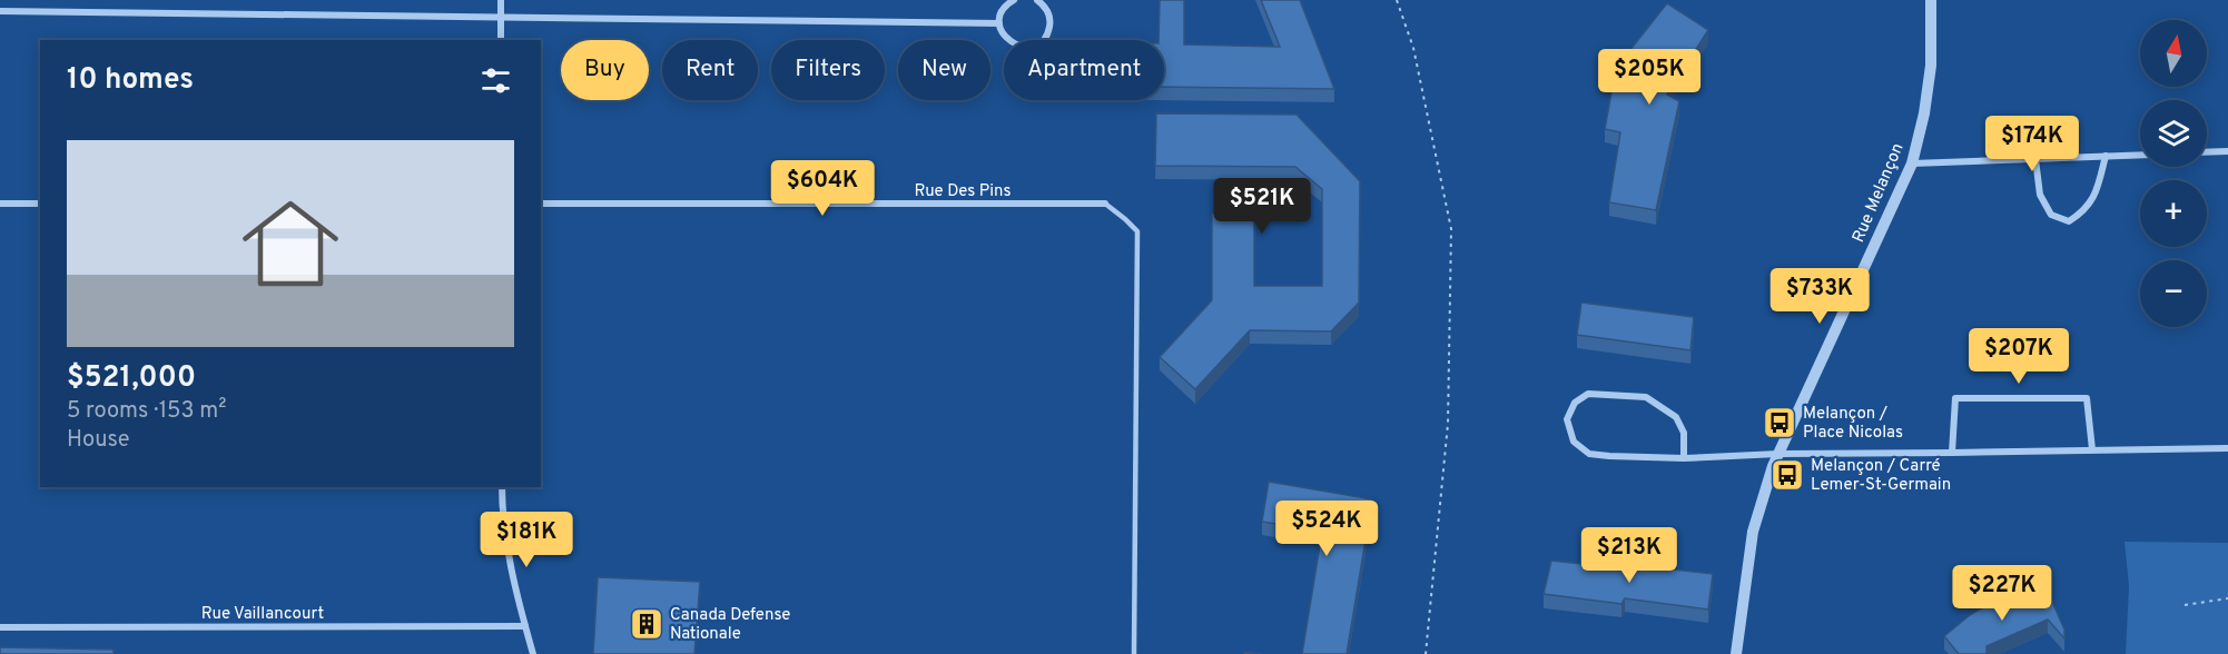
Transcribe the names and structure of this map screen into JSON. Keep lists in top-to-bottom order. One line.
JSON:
{"streets":{"street":["Rue Des Pins","Rue Melançon","Rue Vaillancourt"]},"places":{"bus stop":["Melançon / Place Nicolas","Melançon / Carré Lemer-St-Germain"],"building":["Canada Defense Nationale"]},"north":"top","page":{"map_buttons":["+","−"],"chip":["Buy","Rent","Filters","New","Apartment"],"heading":"10 homes","price":["$205K","$174K","$604K","$521K","$733K","$207K","$524K","$181K","$213K","$227K"],"list":[{"name":"$521,000","note":"5 rooms · 153 m² · House"}]}}
